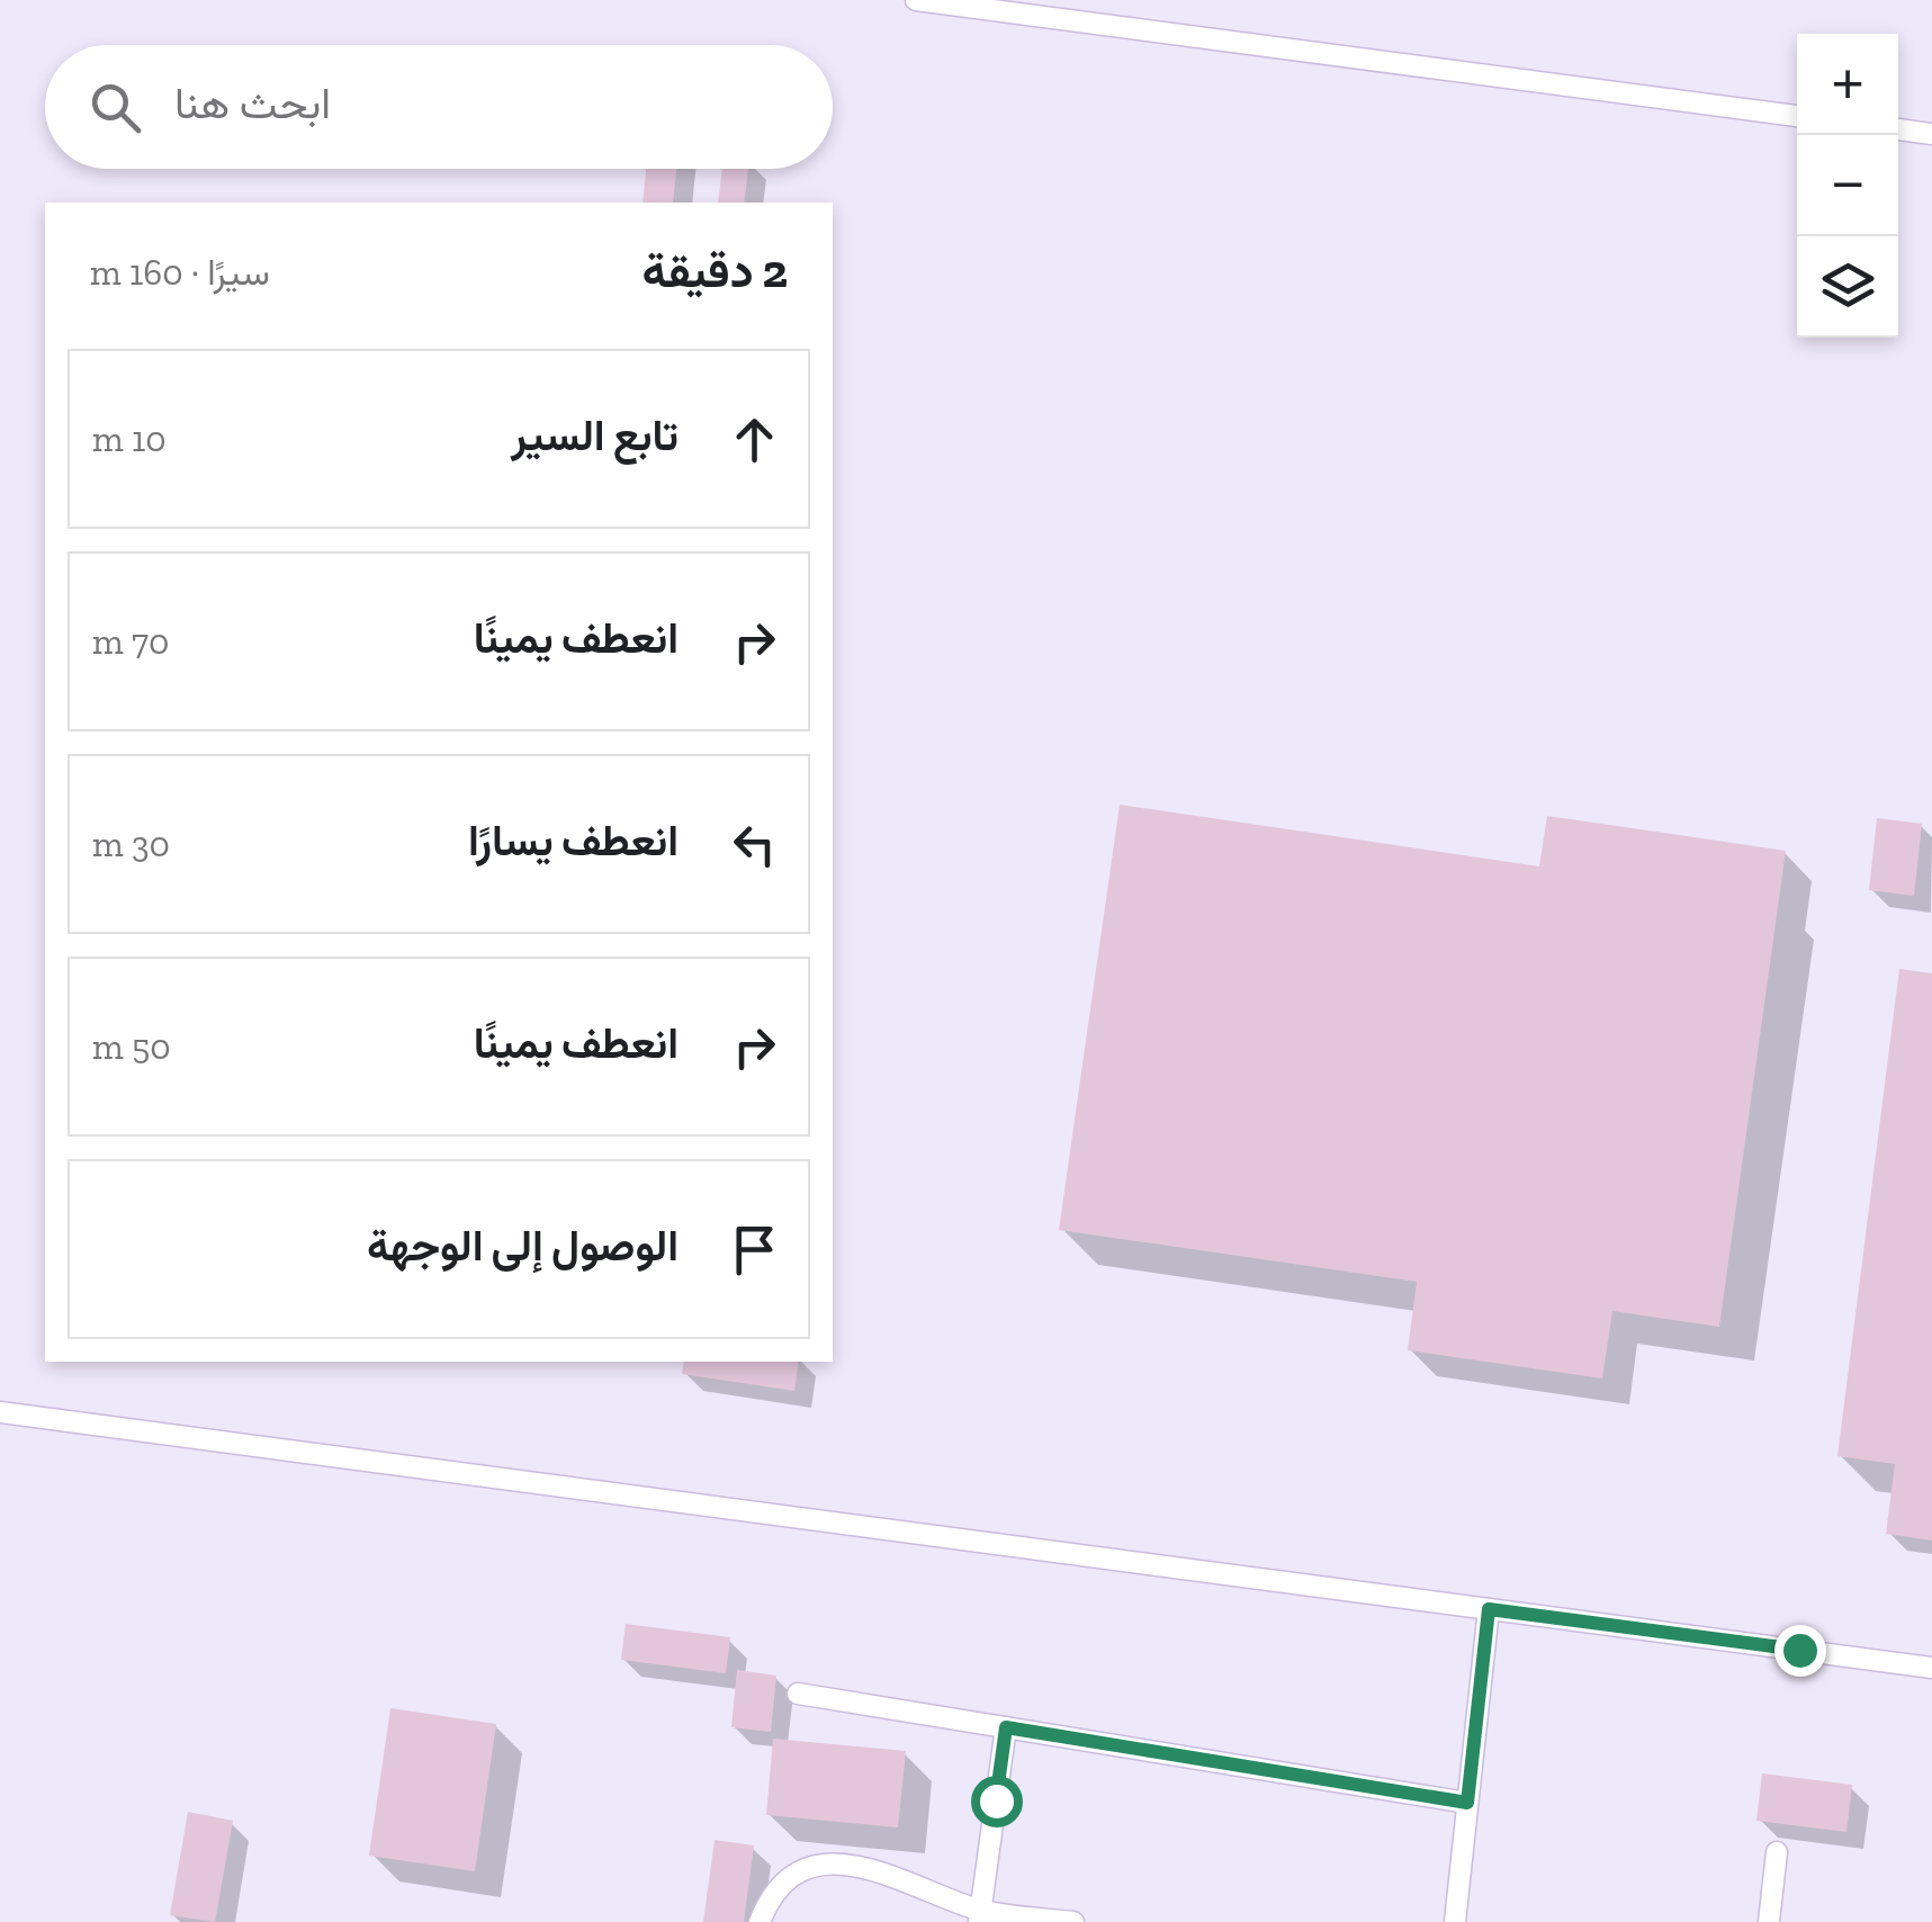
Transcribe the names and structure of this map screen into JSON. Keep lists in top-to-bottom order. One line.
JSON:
{"page":{"map_buttons":["+","−"],"search":"ابحث هنا","heading":["2 دقيقة","سيرًا · 160 m"],"list":[["تابع السير","10 m"],["انعطف يمينًا","70 m"],["انعطف يسارًا","30 m"],["انعطف يمينًا","50 m"],"الوصول إلى الوجهة"]}}
